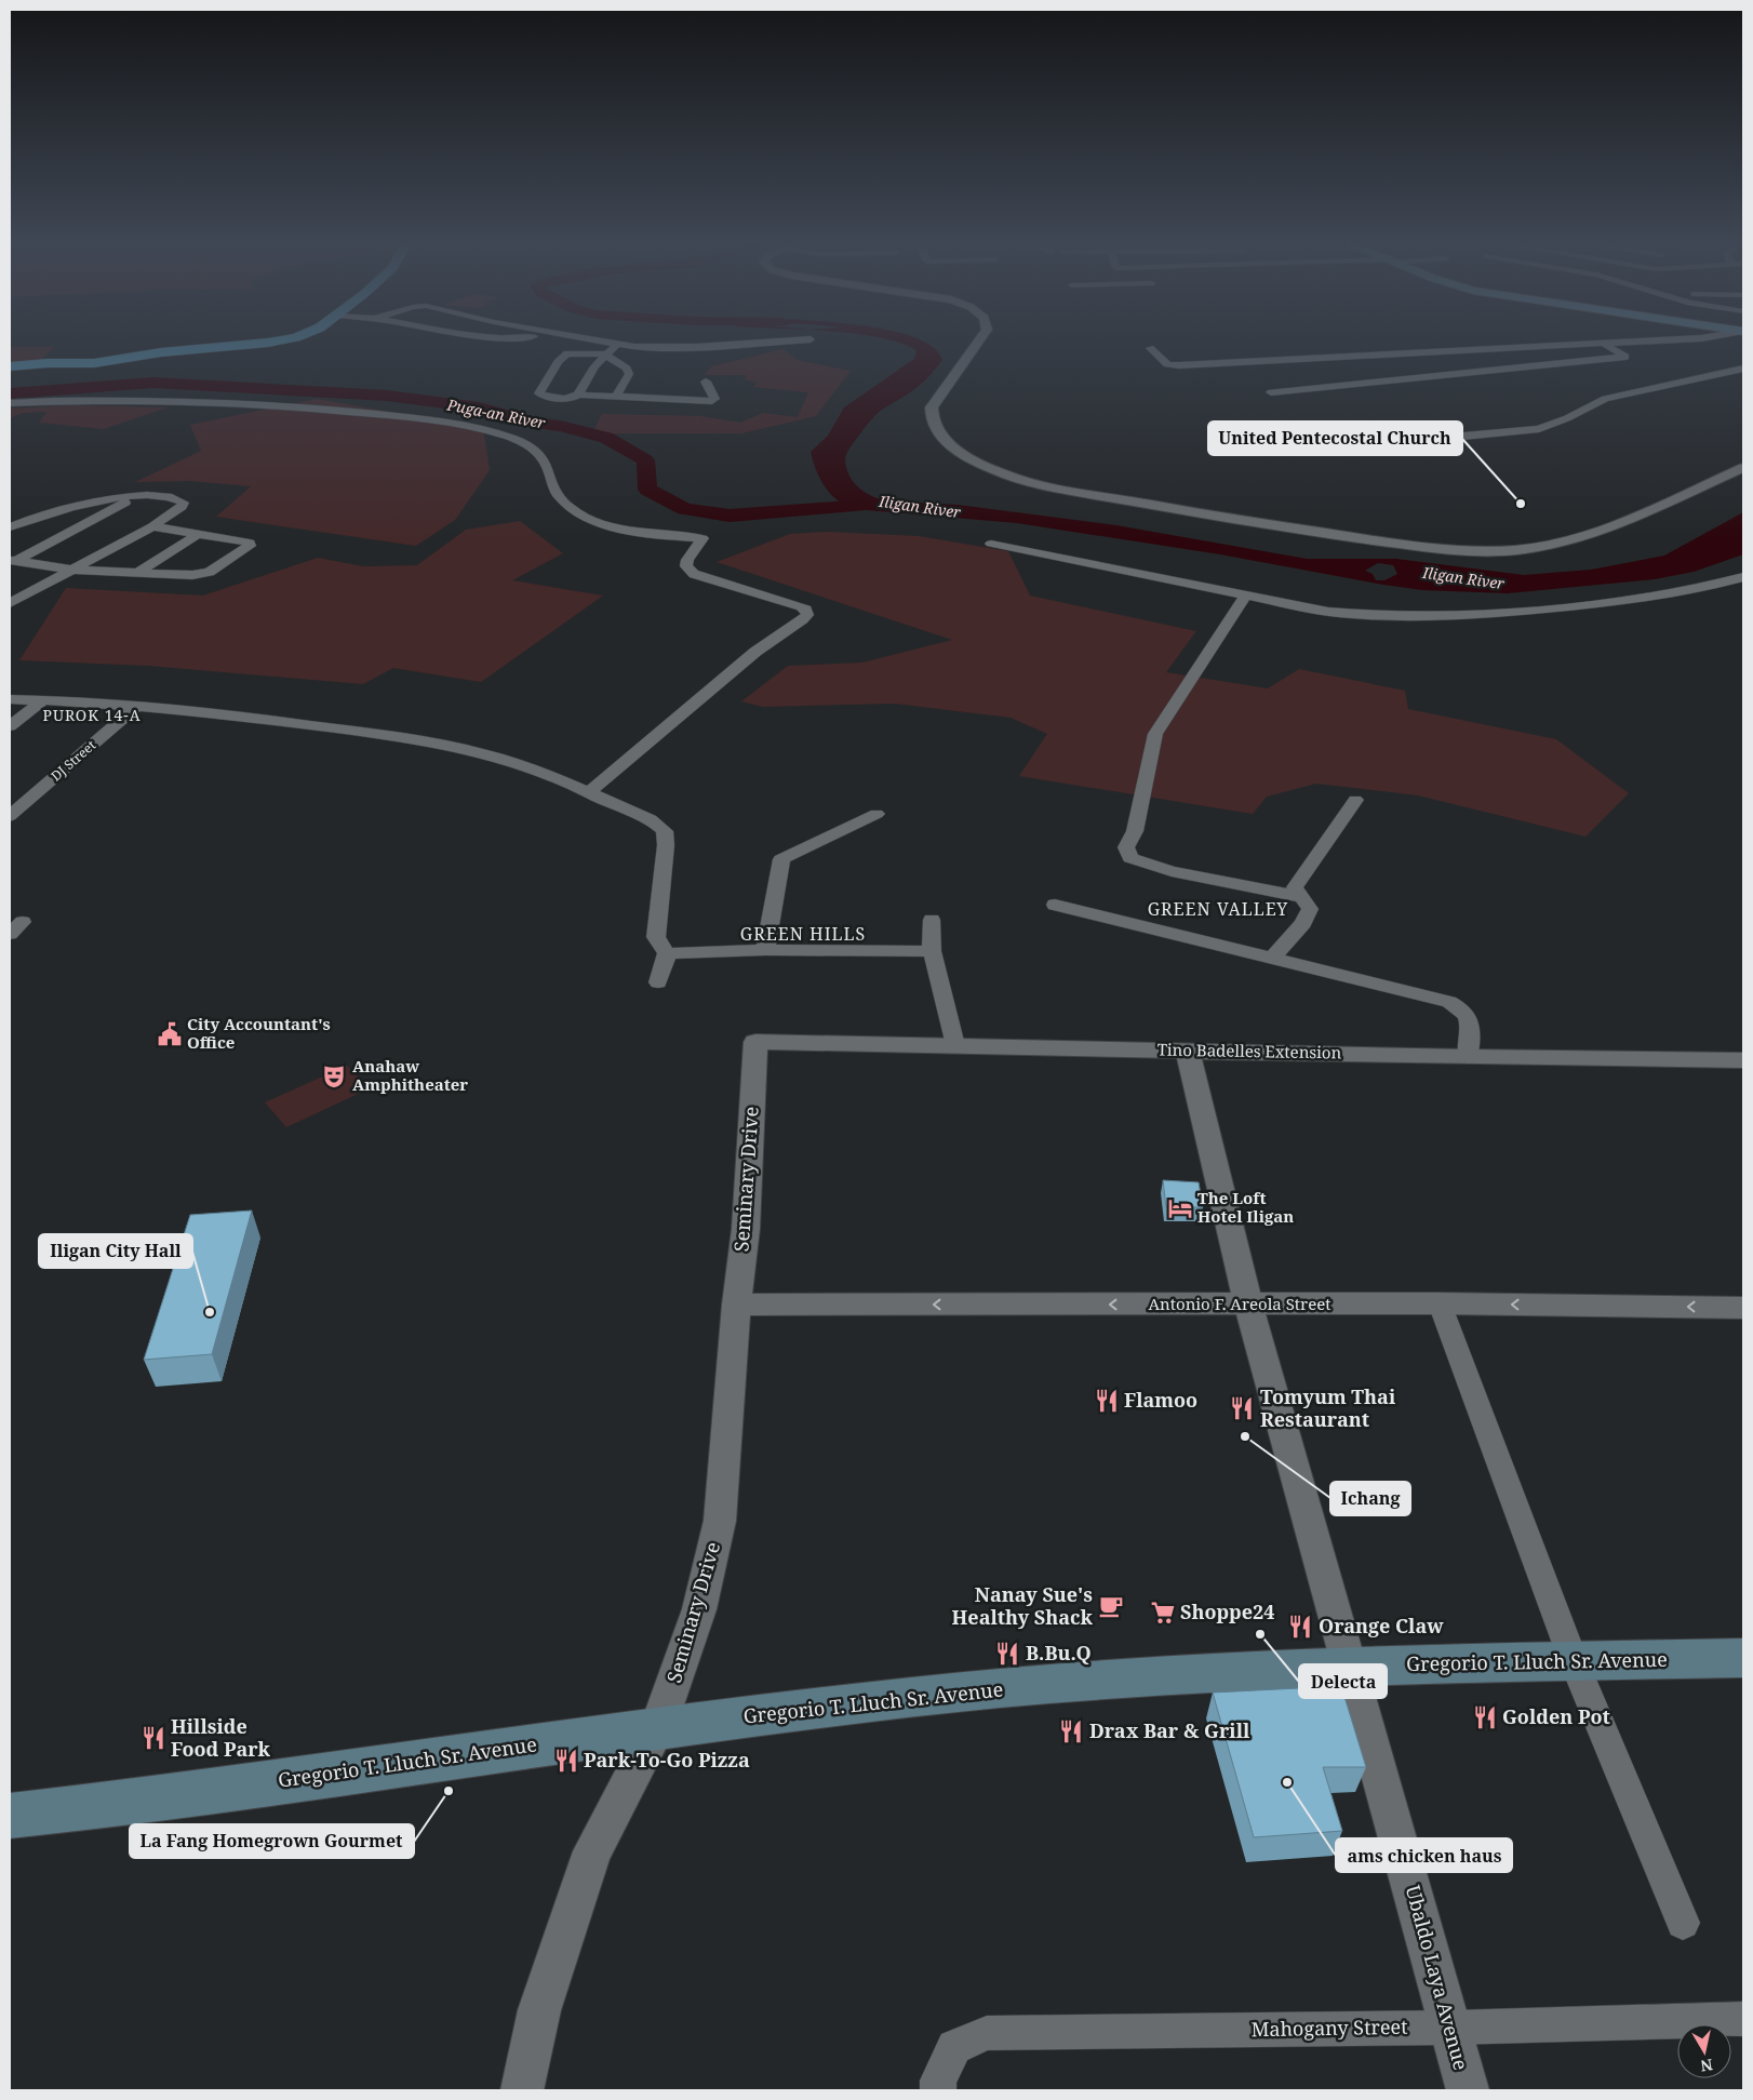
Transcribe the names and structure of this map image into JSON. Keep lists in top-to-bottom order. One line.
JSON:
{"streets":{"main road":["Gregorio T. Lluch Sr. Avenue"],"street":["DJ Street","Tino Badelles Extension","Seminary Drive","Antonio F. Areola Street","Ubaldo Laya Avenue","Mahogany Street"]},"crossings":[["Tino Badelles Extension","Seminary Drive"],["Tino Badelles Extension","Ubaldo Laya Avenue"],["Seminary Drive","Antonio F. Areola Street"],["Seminary Drive","Gregorio T. Lluch Sr. Avenue"],["Antonio F. Areola Street","Ubaldo Laya Avenue"],["Gregorio T. Lluch Sr. Avenue","Ubaldo Laya Avenue"],["Ubaldo Laya Avenue","Mahogany Street"]],"one_way":["Antonio F. Areola Street"],"districts":["PUROK 14-A","GREEN VALLEY","GREEN HILLS"],"water":["Puga-an River","Iligan River"],"places":{"other":["United Pentecostal Church","Iligan City Hall","Ichang","Delecta","ams chicken haus","La Fang Homegrown Gourmet"],"public building":["City Accountant's Office"],"theatre":["Anahaw Amphitheater"],"hotel":["The Loft Hotel Iligan"],"restaurant":["Flamoo","Tomyum Thai Restaurant","Orange Claw","B.Bu.Q","Golden Pot","Drax Bar & Grill","Hillside Food Park","Park-To-Go Pizza"],"cafe":["Nanay Sue's Healthy Shack"],"supermarket":["Shoppe24"]},"north":"bottom"}
